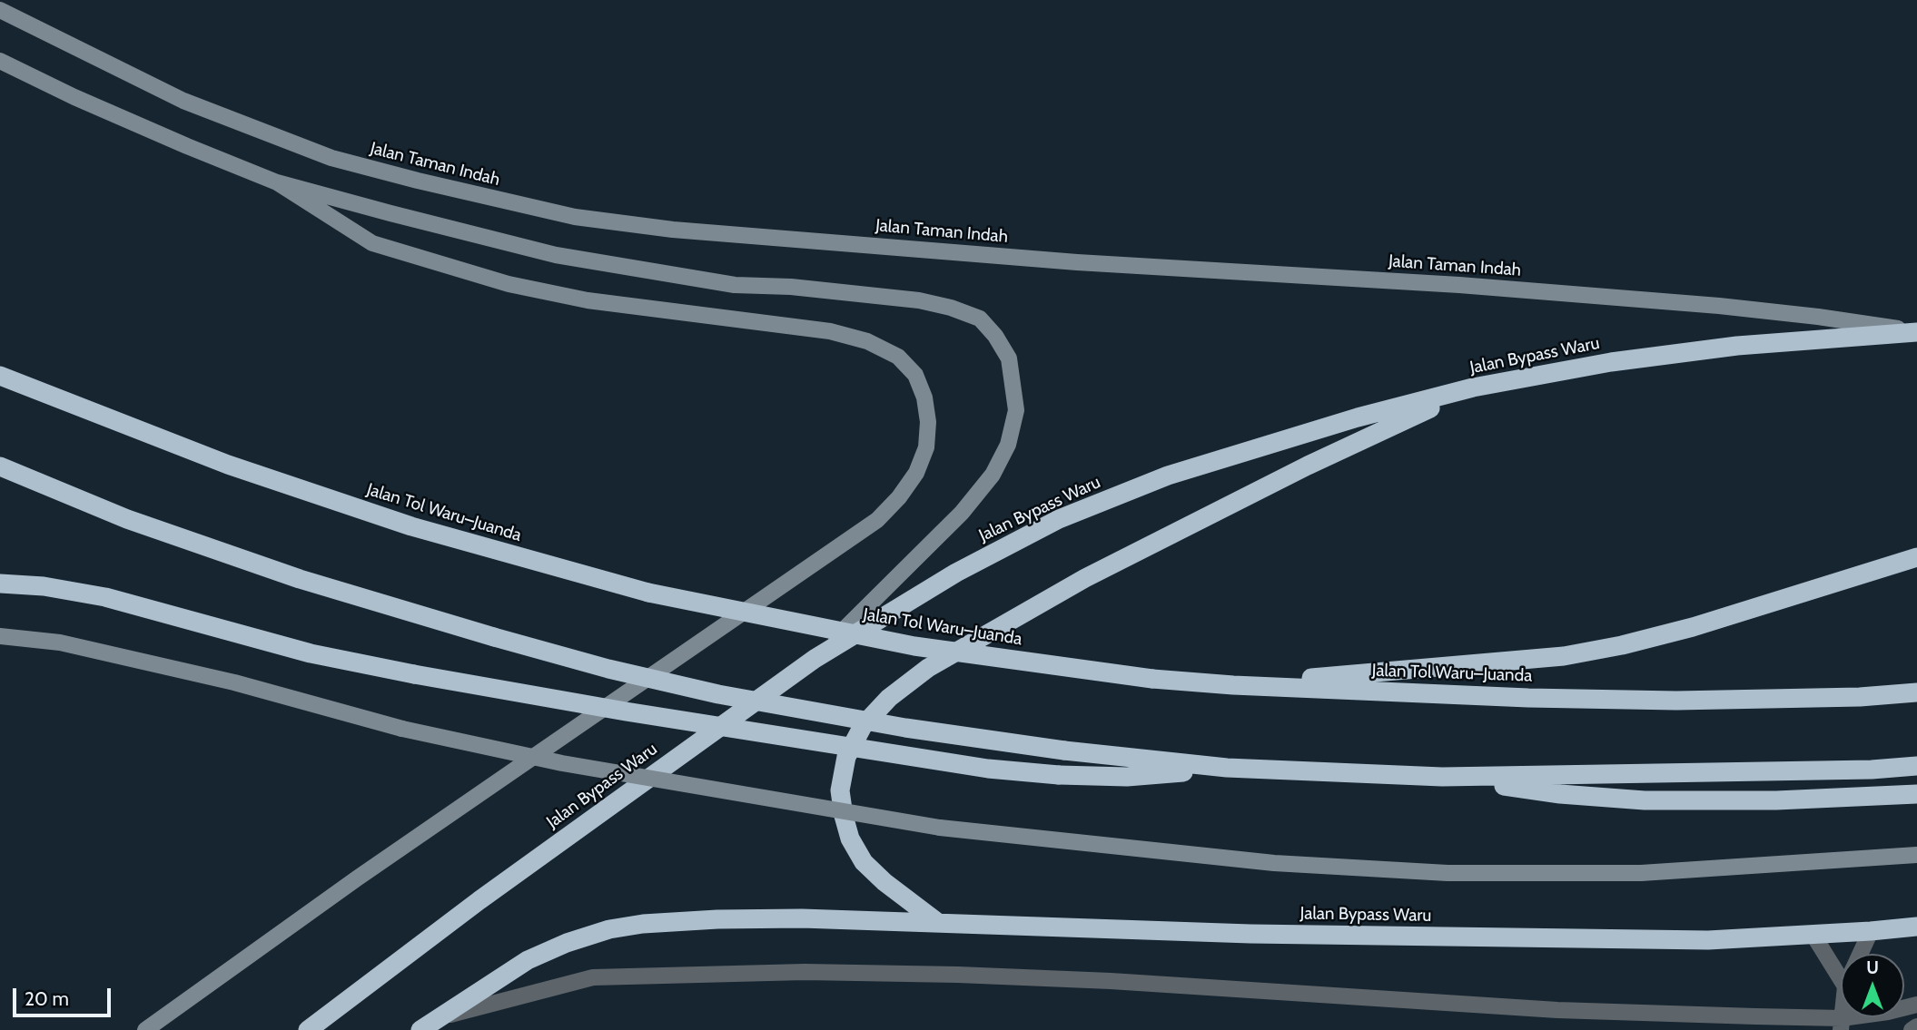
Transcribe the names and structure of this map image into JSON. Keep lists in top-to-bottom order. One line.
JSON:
{"streets":{"highway":["Jalan Bypass Waru","Jalan Tol Waru–Juanda"],"street":["Jalan Taman Indah"]},"crossings":[["Jalan Taman Indah","Jalan Bypass Waru"]],"scale_bar":"20 m","north":"top"}
